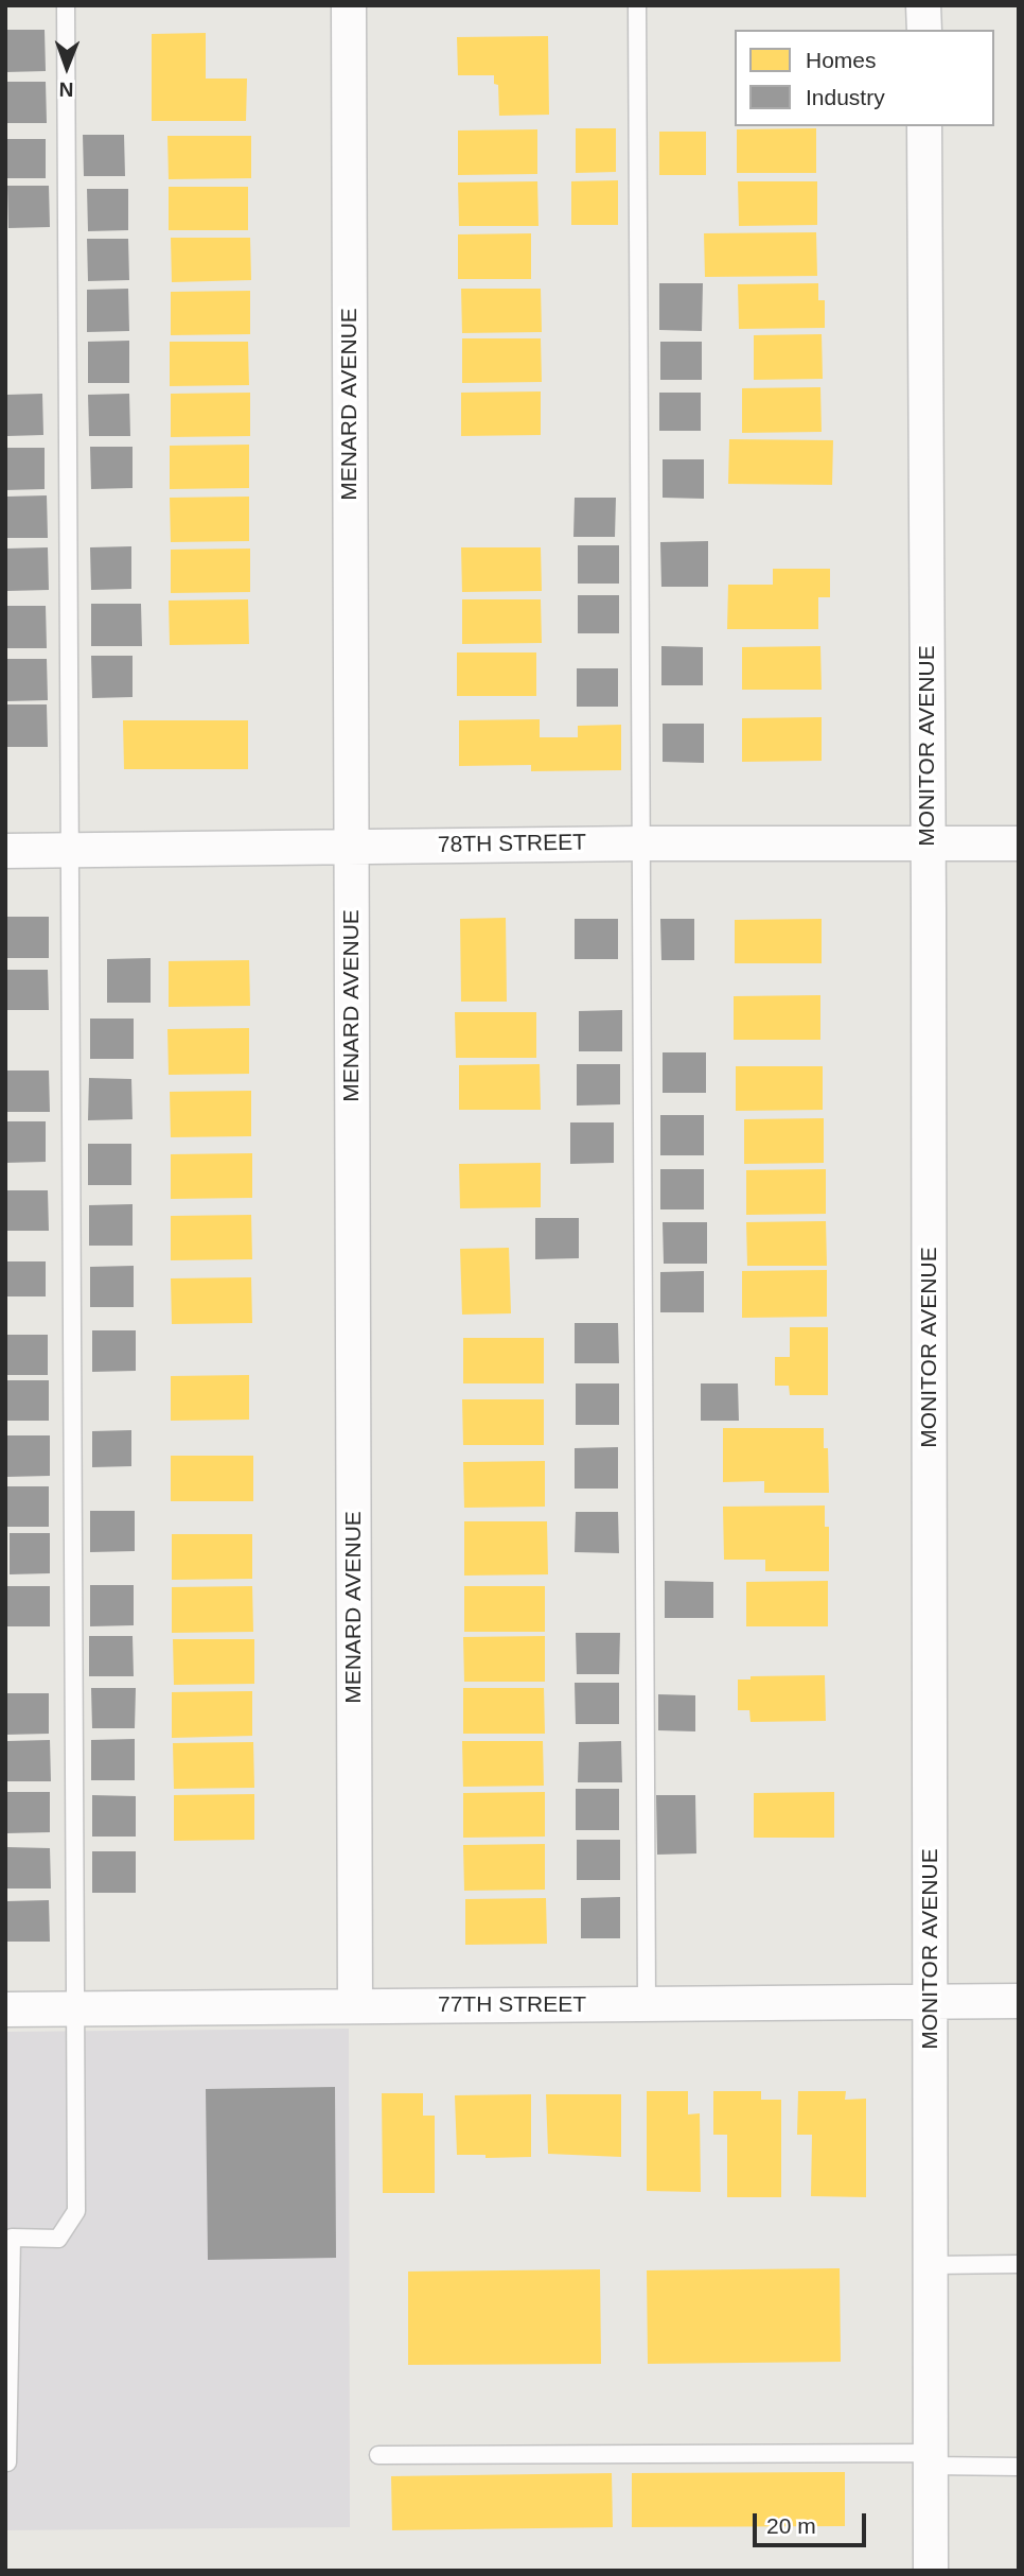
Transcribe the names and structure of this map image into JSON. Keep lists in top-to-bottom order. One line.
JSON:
{"streets":{"street":["MENARD AVENUE","MONITOR AVENUE","78TH STREET","77TH STREET"]},"crossings":[["MENARD AVENUE","78TH STREET"],["MENARD AVENUE","77TH STREET"],["MONITOR AVENUE","78TH STREET"],["MONITOR AVENUE","77TH STREET"]],"legend":["Homes","Industry"],"scale_bar":"20 m","north":"bottom"}
